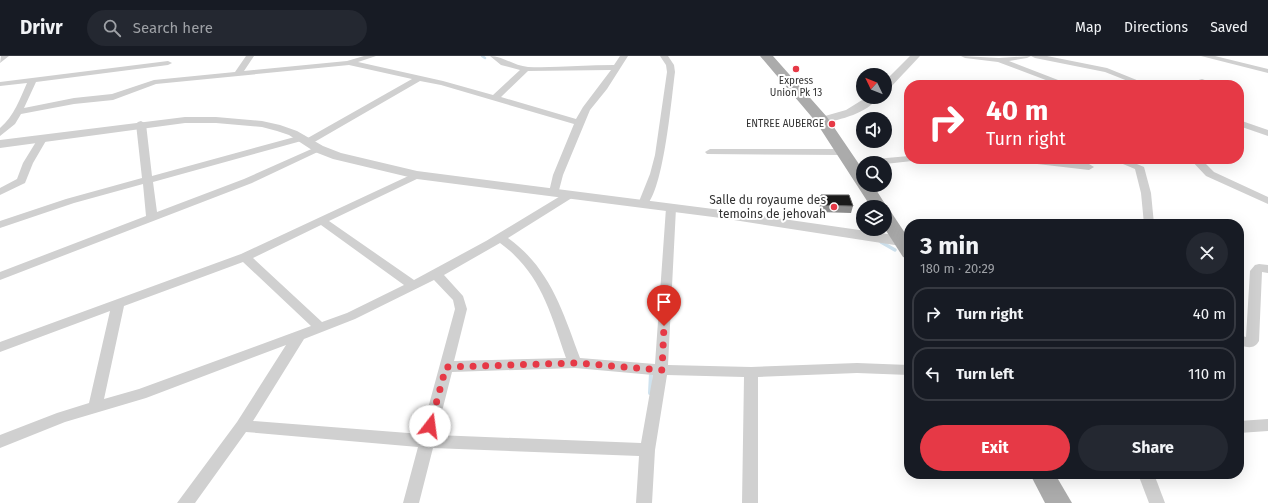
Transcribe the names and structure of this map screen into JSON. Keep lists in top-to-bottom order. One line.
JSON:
{"places":["Express Union Pk 13","ENTREE AUBERGE","Salle du royaume des temoins de jehovah"],"north":"top left","page":{"header":"Drivr","search":"Search here","nav":["Map","Directions","Saved"],"turn":["40 m","Turn right"],"heading":["3 min","180 m · 20:29"],"list":[{"name":"Turn right","value":"40 m"},{"name":"Turn left","value":"110 m"}],"buttons":["Exit","Share"]}}
